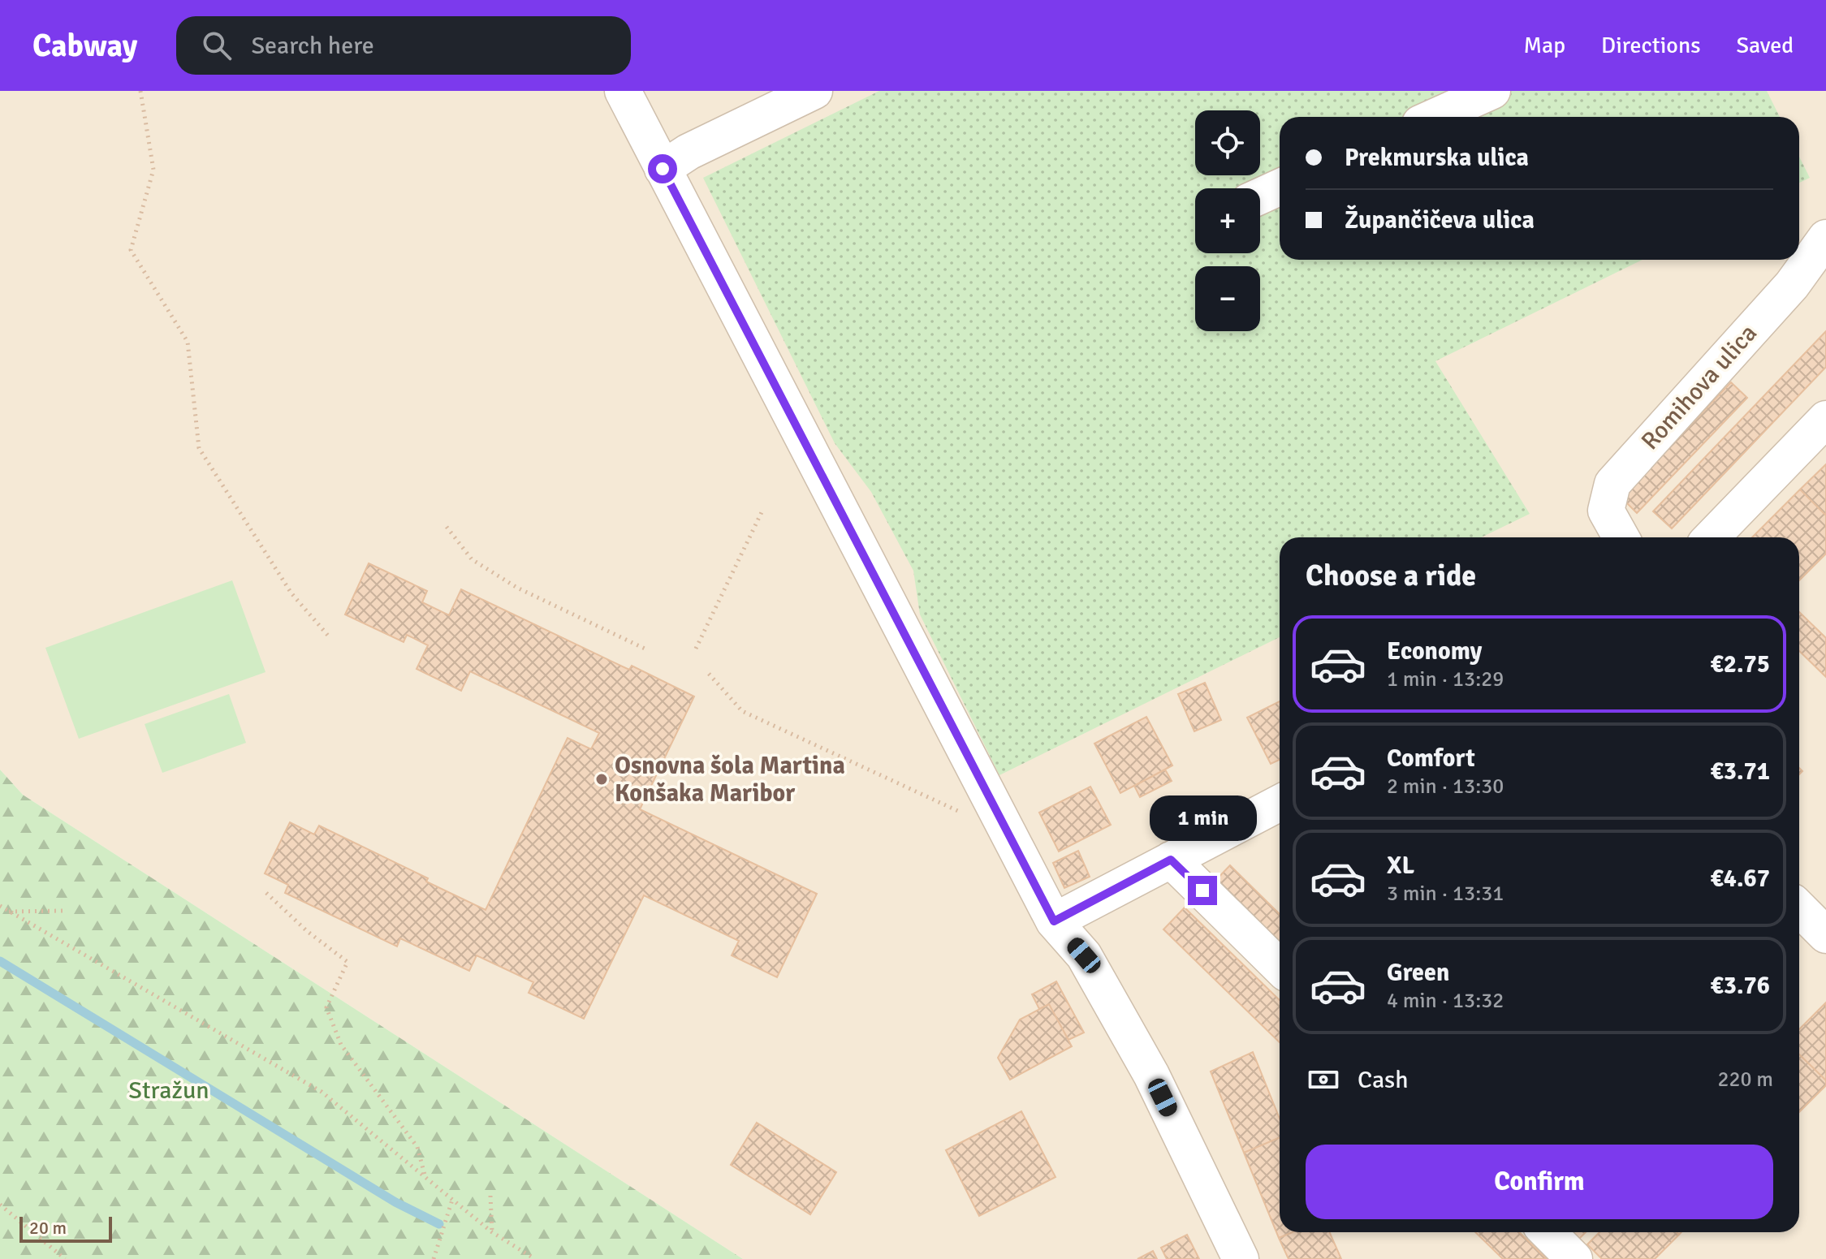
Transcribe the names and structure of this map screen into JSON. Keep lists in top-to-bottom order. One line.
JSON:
{"streets":{"street":["Romihova ulica"]},"parks":["Stražun"],"places":["Osnovna šola Martina Konšaka Maribor"],"scale_bar":"20 m","page":{"header":"Cabway","search":"Search here","nav":["Map","Directions","Saved"],"map_buttons":["+","−"],"banner":["Prekmurska ulica","Župančičeva ulica"],"heading":"Choose a ride","list":[{"name":"Economy","note":"1 min · 13:29","value":"€2.75"},{"name":"Comfort","note":"2 min · 13:30","value":"€3.71"},{"name":"XL","note":"3 min · 13:31","value":"€4.67"},{"name":"Green","note":"4 min · 13:32","value":"€3.76"}],"bubble":"1 min","pay":["Cash","220 m"],"buttons":"Confirm","scale":"20 m"}}
